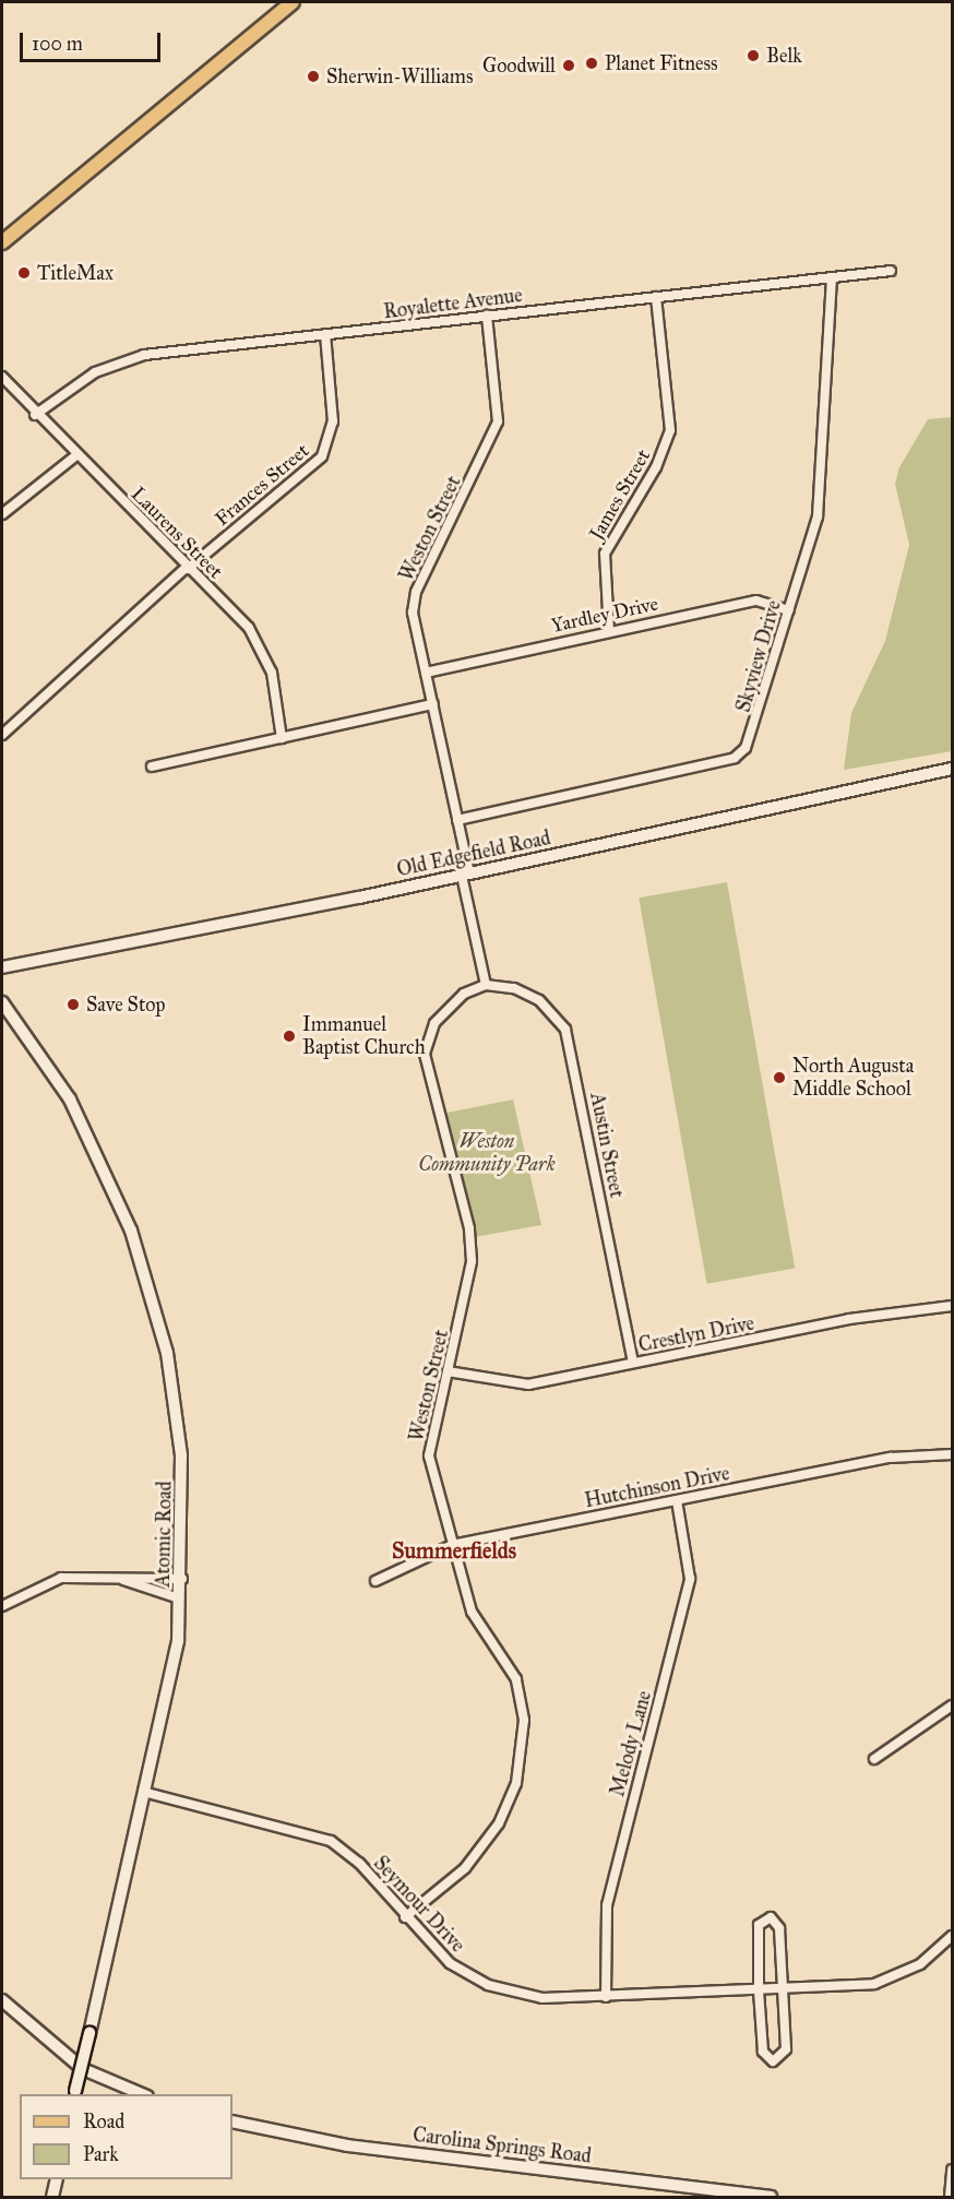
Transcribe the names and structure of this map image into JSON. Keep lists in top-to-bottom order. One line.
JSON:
{"streets":{"street":["Royalette Avenue","Frances Street","James Street","Weston Street","Laurens Street","Yardley Drive","Skyview Drive","Old Edgefield Road","Austin Street","Crestlyn Drive","Hutchinson Drive","Atomic Road","Melody Lane","Seymour Drive","Carolina Springs Road"]},"crossings":[["Royalette Avenue","Frances Street"],["Royalette Avenue","James Street"],["Royalette Avenue","Weston Street"],["Royalette Avenue","Laurens Street"],["Royalette Avenue","Skyview Drive"],["Frances Street","Laurens Street"],["James Street","Yardley Drive"],["Weston Street","Yardley Drive"],["Weston Street","Skyview Drive"],["Weston Street","Old Edgefield Road"],["Weston Street","Austin Street"],["Weston Street","Crestlyn Drive"],["Weston Street","Hutchinson Drive"],["Weston Street","Seymour Drive"],["Yardley Drive","Skyview Drive"],["Austin Street","Crestlyn Drive"],["Hutchinson Drive","Melody Lane"],["Atomic Road","Seymour Drive"],["Melody Lane","Seymour Drive"]],"districts":["Summerfields"],"parks":["Weston Community Park"],"places":["Belk","Planet Fitness","Goodwill","Sherwin-Williams","TitleMax","Save Stop","Immanuel Baptist Church","North Augusta Middle School"],"legend":["Road","Park"],"scale_bar":"100 m"}
